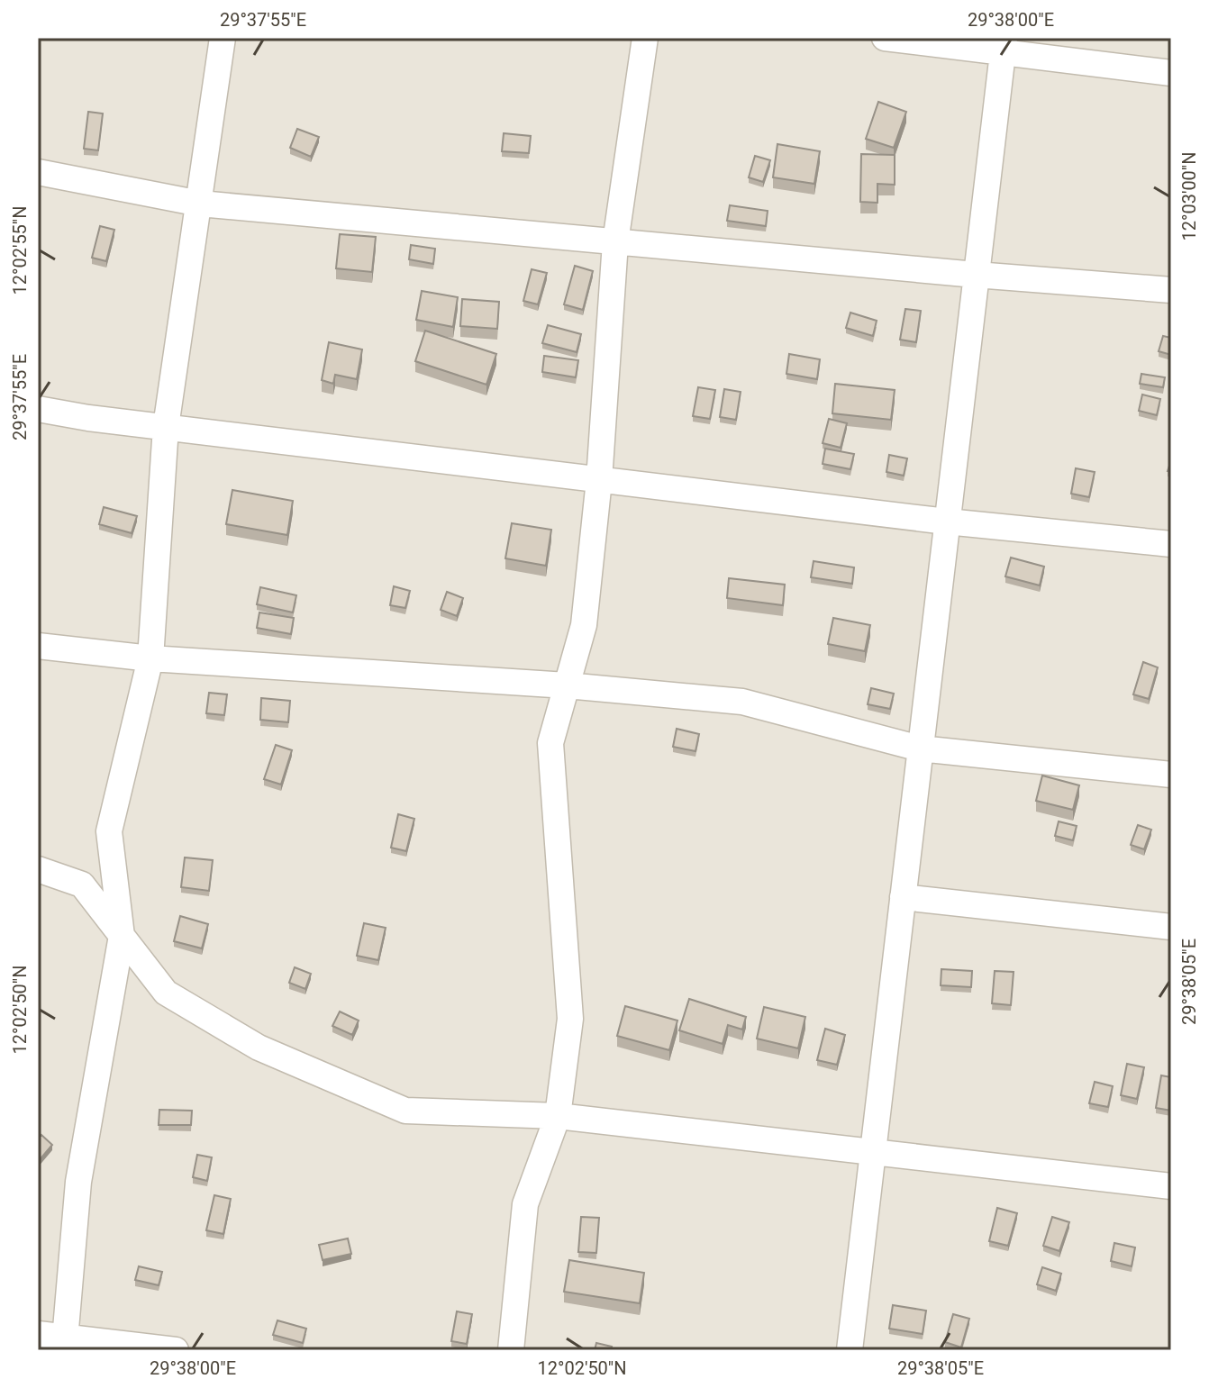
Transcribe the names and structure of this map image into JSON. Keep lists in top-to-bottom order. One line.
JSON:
{"coordinates":["29°37'55\"E","29°38'00\"E","12°03'00\"N","12°02'55\"N","29°38'05\"E","12°02'50\"N"]}
